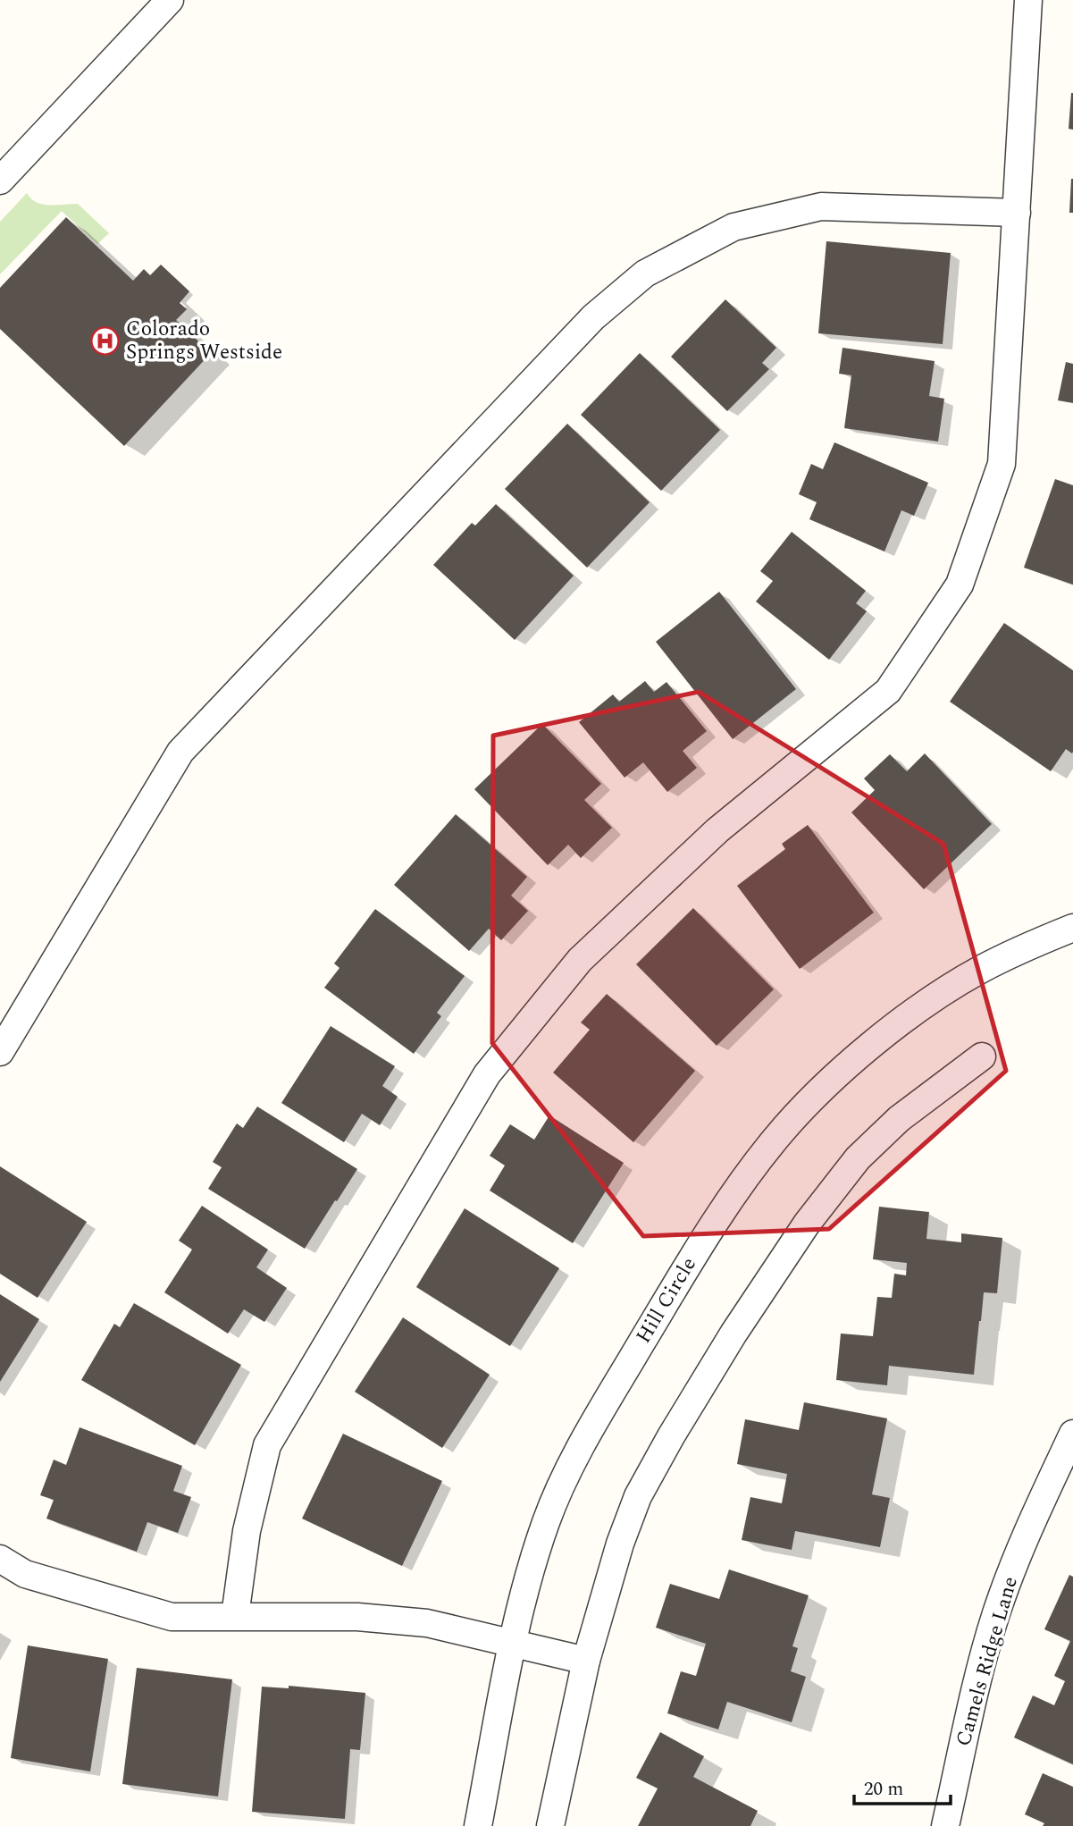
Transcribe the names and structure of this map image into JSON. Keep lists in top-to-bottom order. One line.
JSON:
{"streets":{"street":["Hill Circle","Camels Ridge Lane"]},"places":{"hospital":["Colorado Springs Westside"]},"scale_bar":"20 m"}
